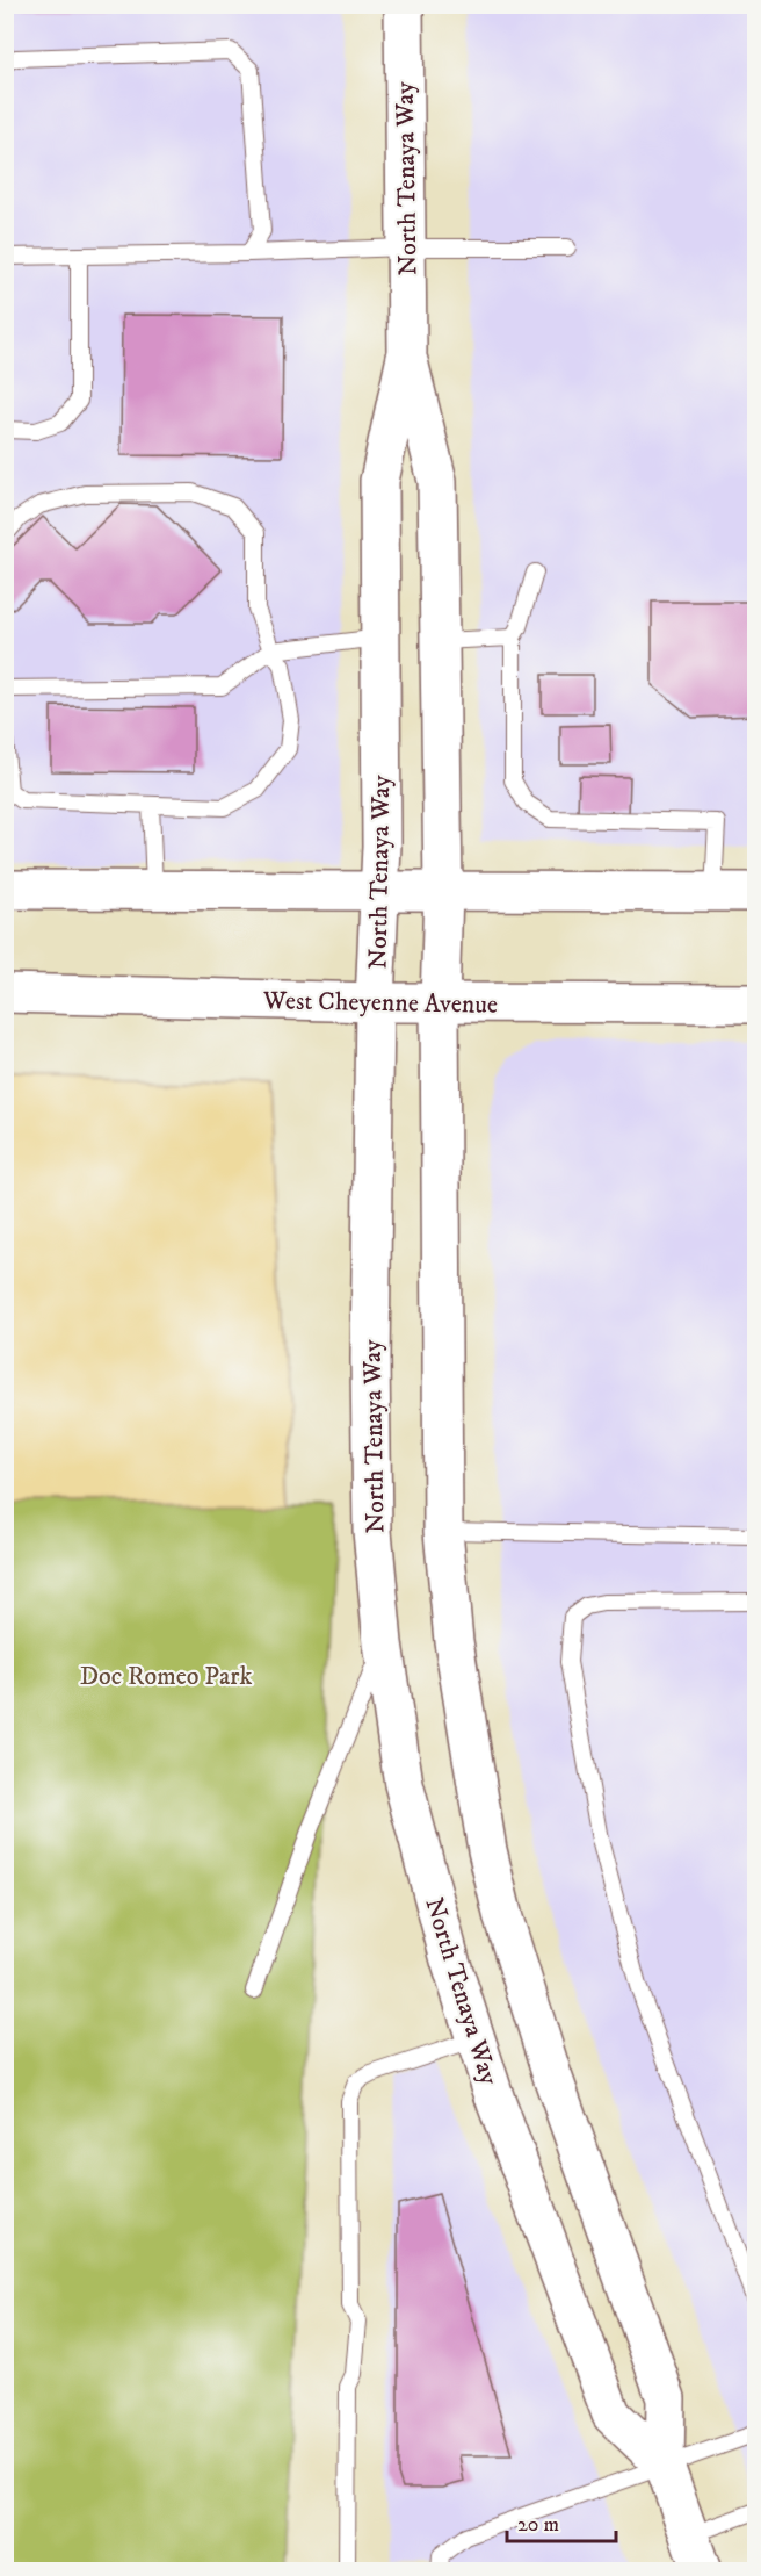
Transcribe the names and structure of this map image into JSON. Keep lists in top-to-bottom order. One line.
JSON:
{"streets":{"main road":["North Tenaya Way","West Cheyenne Avenue"]},"crossings":[["North Tenaya Way","West Cheyenne Avenue"]],"parks":["Doc Romeo Park"],"scale_bar":"20 m"}
